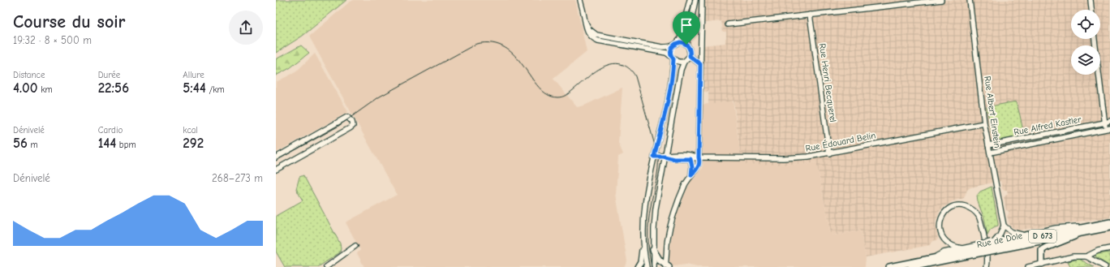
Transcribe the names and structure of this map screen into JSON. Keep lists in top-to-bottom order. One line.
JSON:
{"streets":{"main road":["D 673","Rue de Dole"],"street":["Rue Henri Becquerel","Rue Albert Einstein","Rue Alfred Kastler","Rue Édouard Belin"]},"crossings":[["Rue Henri Becquerel","Rue Édouard Belin"],["Rue Albert Einstein","Rue Alfred Kastler"],["Rue Albert Einstein","Rue Édouard Belin"]],"page":{"heading":["Course du soir","19:32 · 8 × 500 m"],"stats":[["Distance","4.00 km"],["Durée","22:56"],["Allure","5:44 /km"],["Dénivelé","56 m"],["Cardio","144 bpm"],["kcal","292"]],"chart":["Dénivelé","268–273 m"]}}
